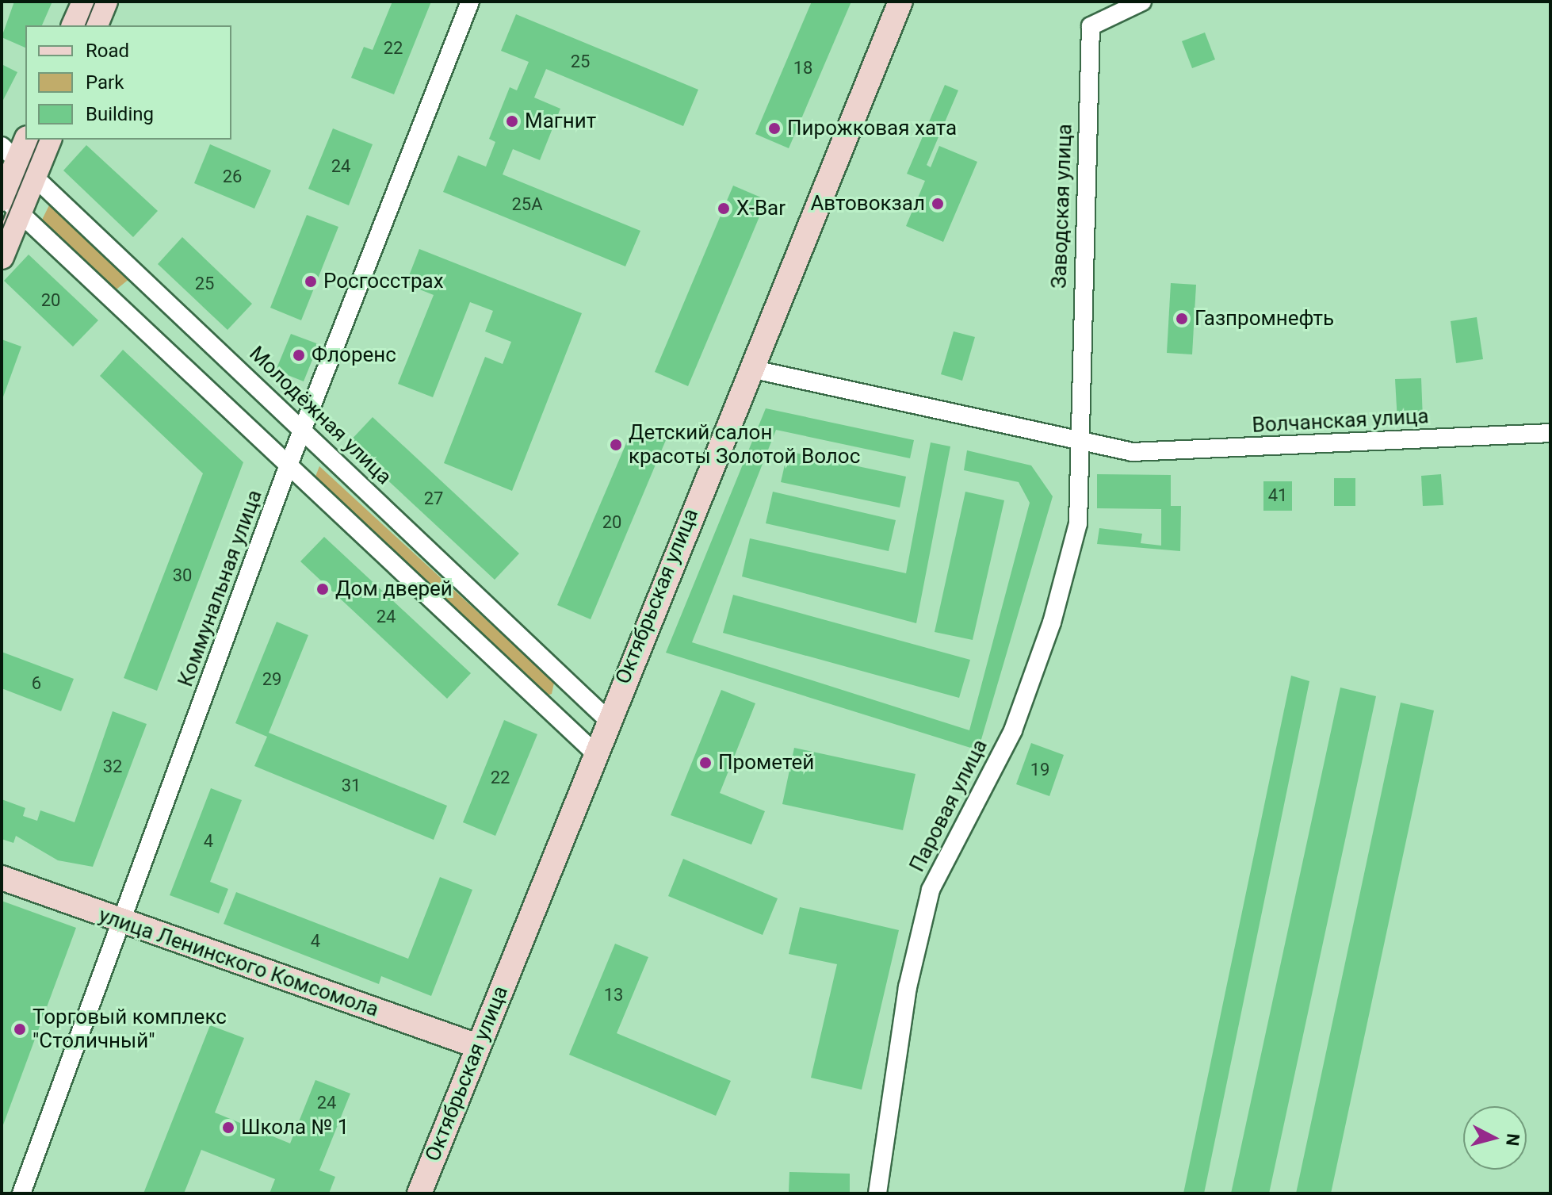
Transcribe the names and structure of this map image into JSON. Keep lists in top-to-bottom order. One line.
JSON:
{"streets":{"main road":["Октябрьская улица","улица Ленинского Комсомола"],"street":["Заводская улица","Молодёжная улица","Волчанская улица","Коммунальная улица","Паровая улица"]},"crossings":[["Заводская улица","Волчанская улица"],["Заводская улица","Паровая улица"],["Молодёжная улица","Коммунальная улица"],["Молодёжная улица","Октябрьская улица"],["Волчанская улица","Октябрьская улица"],["Волчанская улица","Паровая улица"],["Коммунальная улица","улица Ленинского Комсомола"],["Октябрьская улица","улица Ленинского Комсомола"]],"places":["Магнит","Пирожковая хата","Автовокзал","X-Bar","Росгосстрах","Газпромнефть","Флоренс","Детский салон красоты Золотой Волос","Дом дверей","Прометей","Торговый комплекс \"Столичный\"","Школа № 1"],"house_numbers":["22","25","18","24","26","25А","25","20","41","27","20","30","24","29","6","32","19","22","31","4","4","13","24"],"legend":["Road","Park","Building"],"north":"right"}
